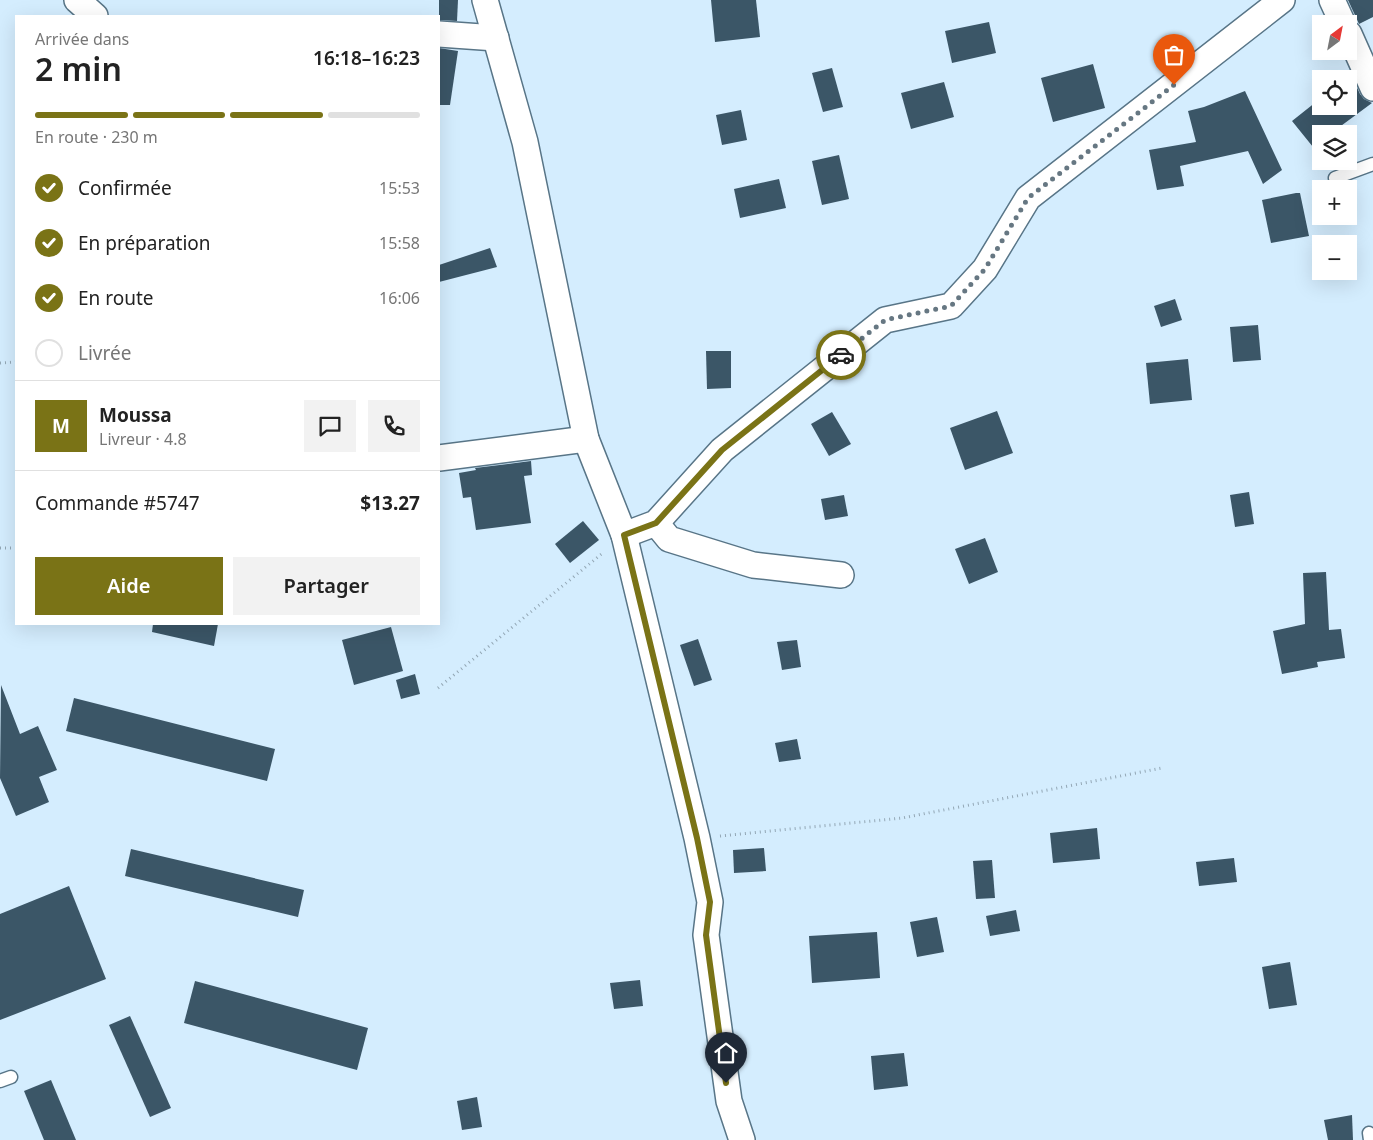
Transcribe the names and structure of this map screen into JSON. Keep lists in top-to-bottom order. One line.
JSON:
{"north":"top right","page":{"map_buttons":["+","−"],"heading":["2 min","Arrivée dans","16:18–16:23"],"panel":["Moussa","Livreur · 4.8","Commande #5747","$13.27"],"bar":"En route · 230 m","list":[["Confirmée","15:53"],["En préparation","15:58"],["En route","16:06"],"Livrée"],"round":"M","buttons":["Aide","Partager"]}}
